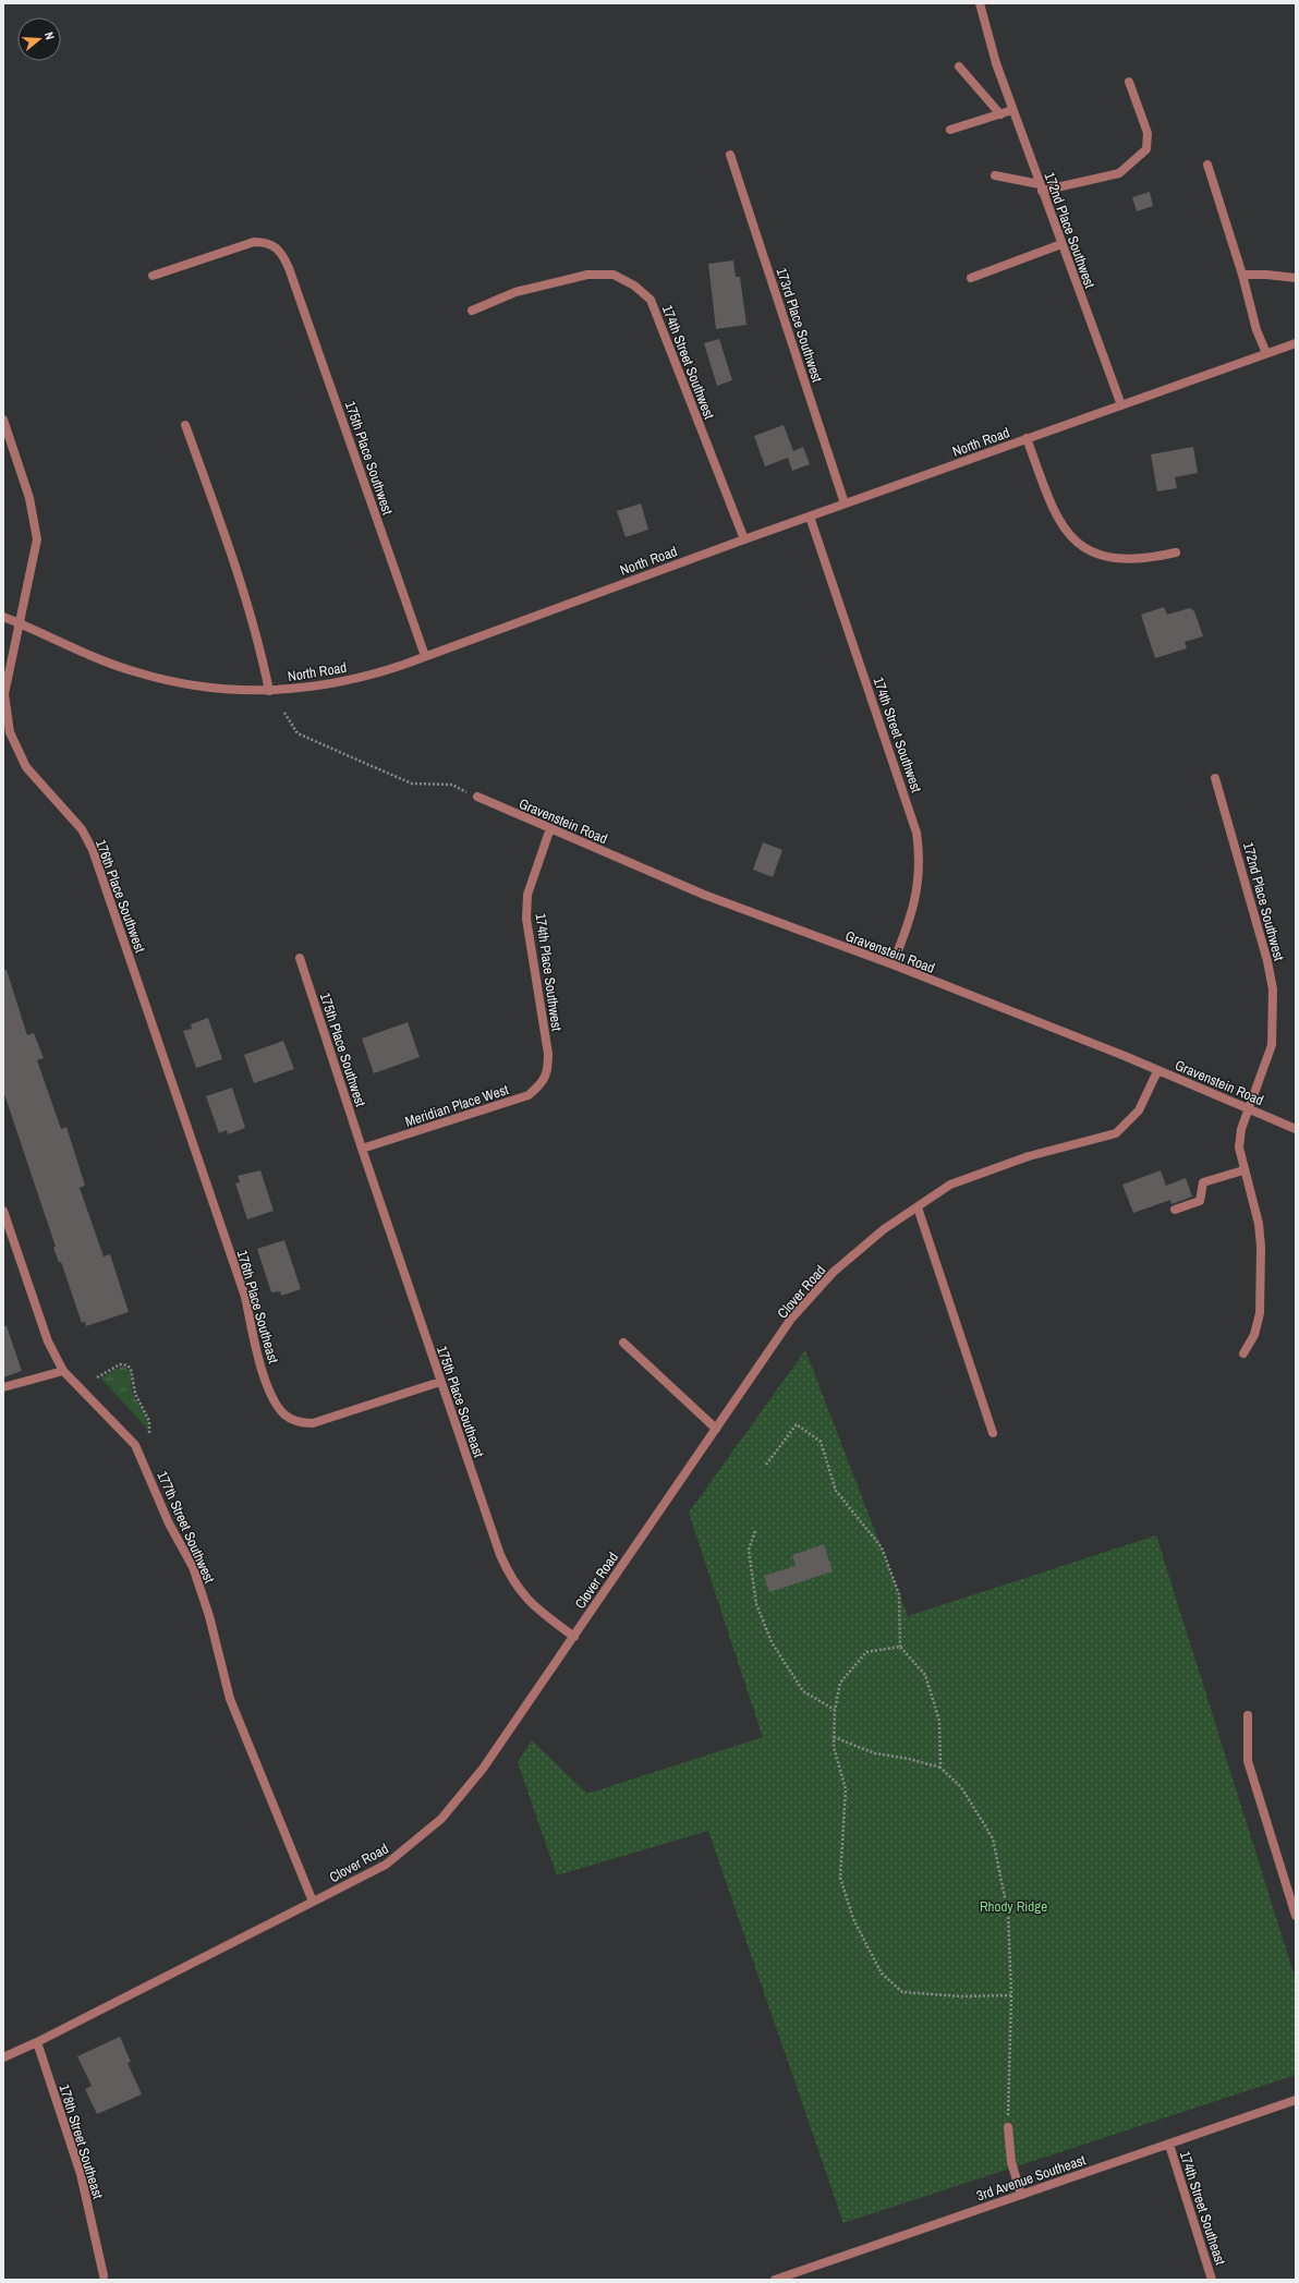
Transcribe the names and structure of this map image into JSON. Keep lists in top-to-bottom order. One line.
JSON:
{"streets":{"street":["172nd Place Southwest","173rd Place Southwest","174th Street Southwest","North Road","175th Place Southwest","Gravenstein Road","176th Place Southwest","174th Place Southwest","Meridian Place West","Clover Road","176th Place Southeast","175th Place Southeast","177th Street Southwest","178th Street Southeast","3rd Avenue Southeast","174th Street Southeast"]},"crossings":[["172nd Place Southwest","North Road"],["172nd Place Southwest","Gravenstein Road"],["173rd Place Southwest","North Road"],["174th Street Southwest","North Road"],["174th Street Southwest","Gravenstein Road"],["North Road","175th Place Southwest"],["North Road","176th Place Southwest"],["175th Place Southwest","Meridian Place West"],["175th Place Southwest","175th Place Southeast"],["Gravenstein Road","174th Place Southwest"],["Gravenstein Road","Clover Road"],["176th Place Southwest","176th Place Southeast"],["174th Place Southwest","Meridian Place West"],["Meridian Place West","175th Place Southeast"],["Clover Road","175th Place Southeast"],["Clover Road","177th Street Southwest"],["Clover Road","178th Street Southeast"],["176th Place Southeast","175th Place Southeast"],["3rd Avenue Southeast","174th Street Southeast"]],"parks":["Rhody Ridge"],"north":"right"}
